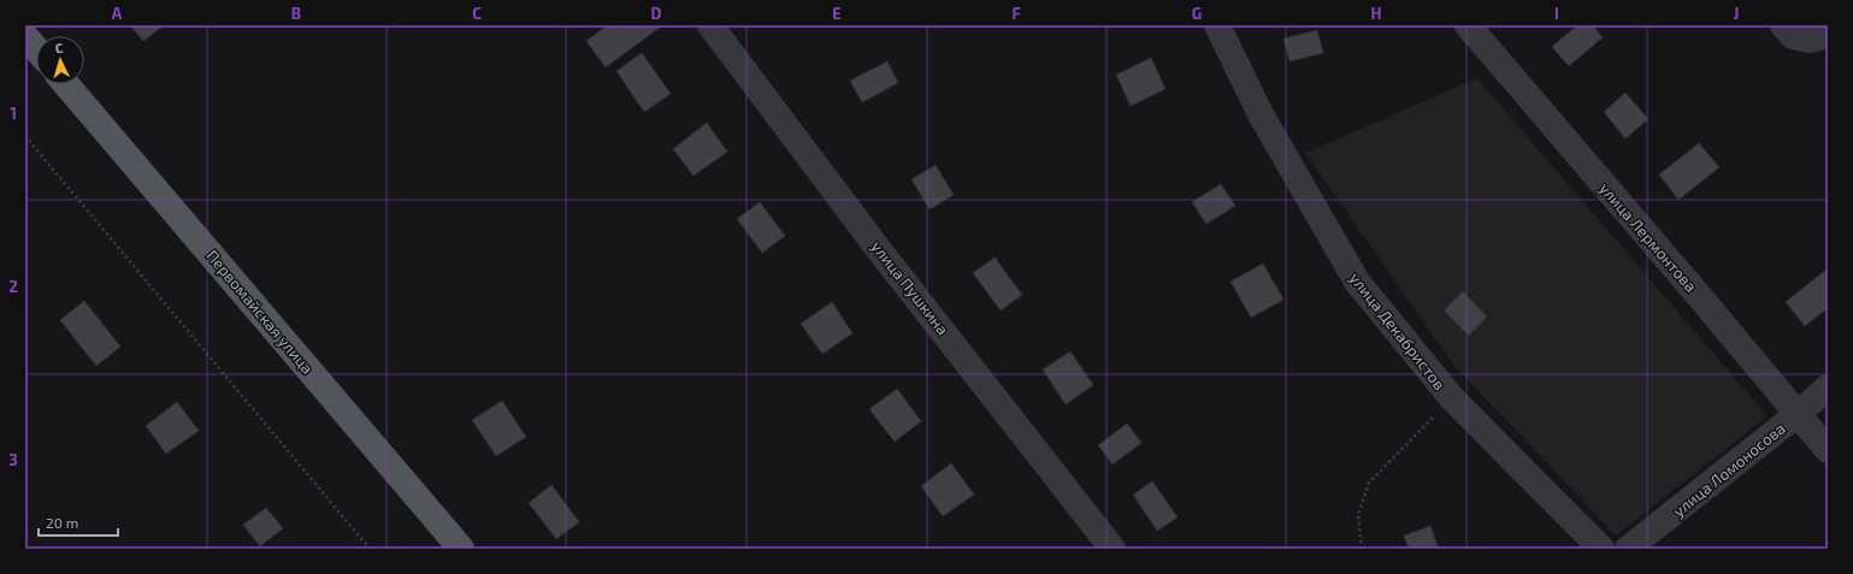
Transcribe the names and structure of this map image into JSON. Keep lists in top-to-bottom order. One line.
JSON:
{"streets":{"main road":["Первомайская улица"],"street":["улица Лермонтова","улица Пушкина","улица Декабристов","улица Ломоносова"]},"crossings":[["улица Лермонтова","улица Ломоносова"]],"scale_bar":"20 m","north":"top","grid":{"columns":["A","B","C","D","E","F","G","H","I","J"],"rows":["1","2","3"]}}
